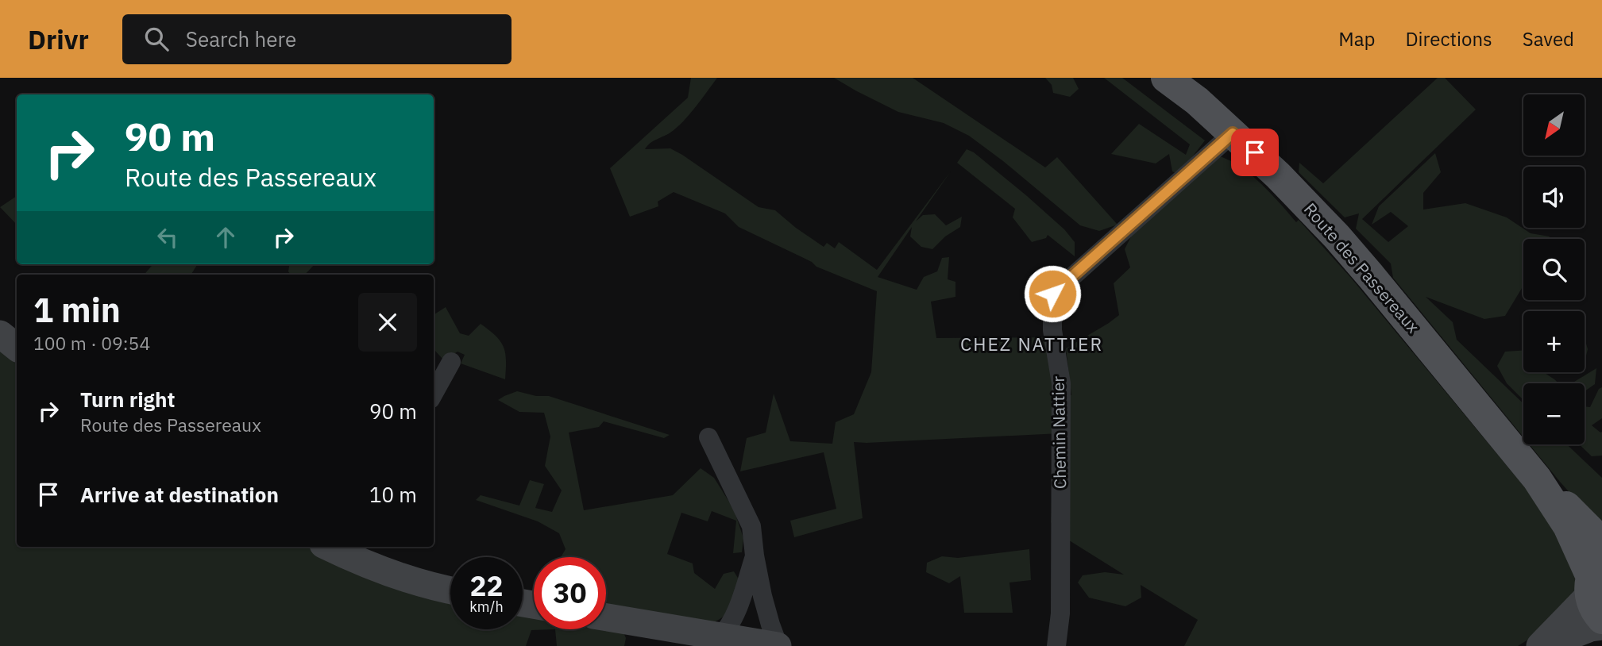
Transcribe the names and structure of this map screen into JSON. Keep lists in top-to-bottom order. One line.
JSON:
{"streets":{"main road":["Route des Passereaux"],"street":["Chemin Nattier"]},"crossings":[["Route des Passereaux","Chemin Nattier"]],"districts":["CHEZ NATTIER"],"north":"bottom left","page":{"header":"Drivr","search":"Search here","nav":["Map","Directions","Saved"],"map_buttons":["+","−"],"turn":["90 m","Route des Passereaux"],"heading":["1 min","100 m · 09:54"],"list":[{"name":"Turn right","note":"Route des Passereaux","value":"90 m"},{"name":"Arrive at destination","value":"10 m"}],"speed":"22 km/h","limit":"30"}}
